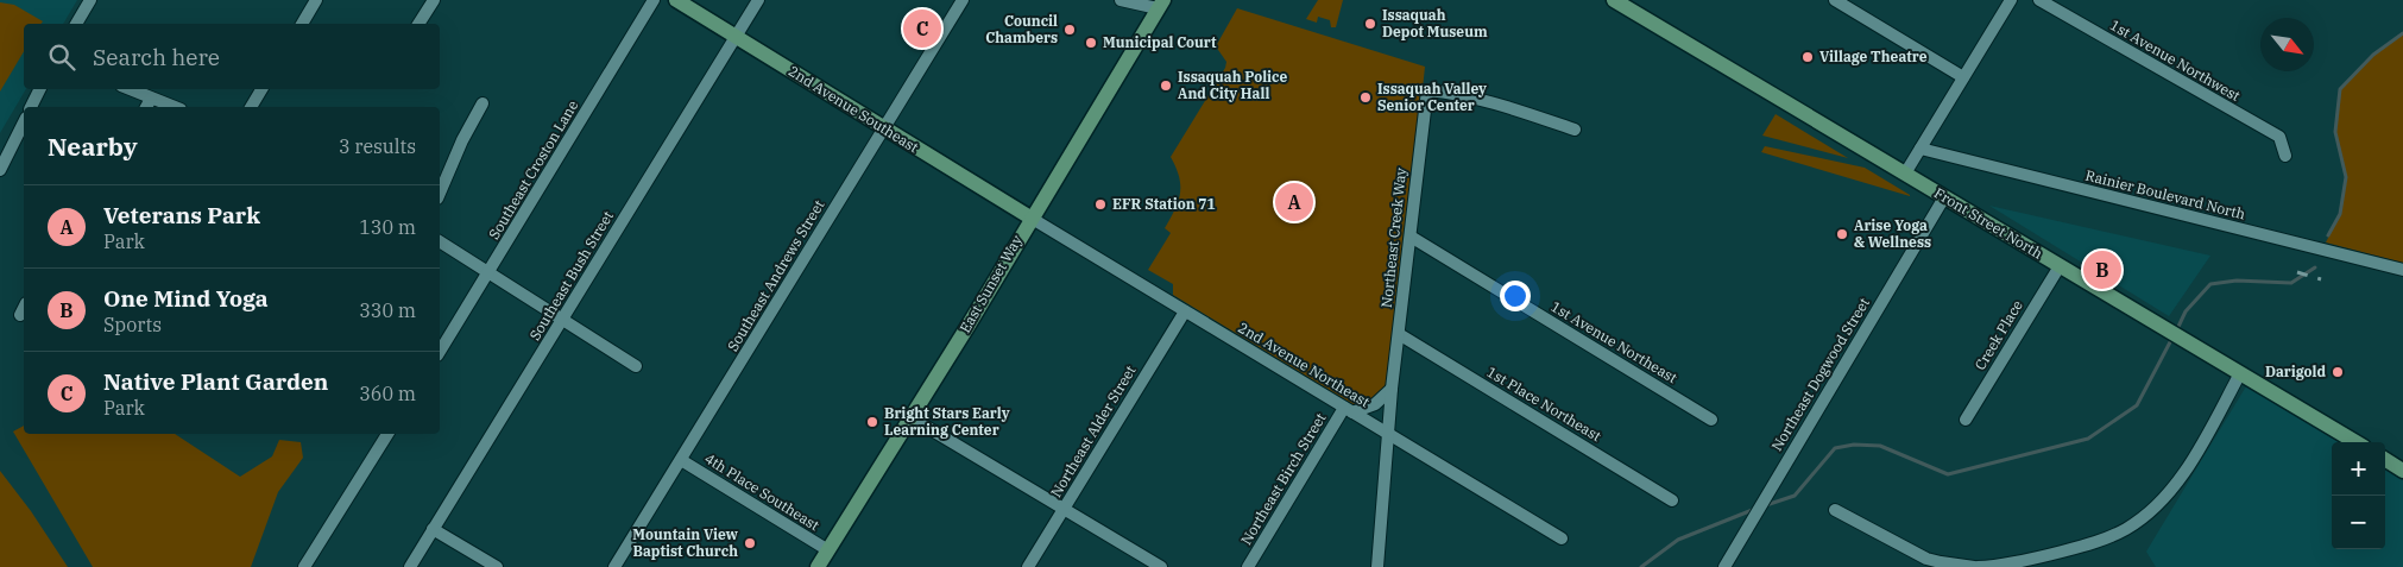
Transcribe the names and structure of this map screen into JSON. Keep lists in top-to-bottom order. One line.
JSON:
{"streets":{"main road":["2nd Avenue Southeast","Front Street North","East Sunset Way"],"street":["1st Avenue Northwest","Southeast Croston Lane","Rainier Boulevard North","Northeast Creek Way","Southeast Bush Street","Southeast Andrews Street","Creek Place","1st Avenue Northeast","2nd Avenue Northeast","Northeast Dogwood Street","1st Place Northeast","Northeast Alder Street","Northeast Birch Street","4th Place Southeast"]},"crossings":[["2nd Avenue Southeast","Southeast Bush Street"],["2nd Avenue Southeast","Southeast Andrews Street"],["2nd Avenue Southeast","East Sunset Way"],["2nd Avenue Southeast","2nd Avenue Northeast"],["Front Street North","Creek Place"],["Front Street North","Northeast Dogwood Street"],["Northeast Creek Way","1st Avenue Northeast"],["Northeast Creek Way","2nd Avenue Northeast"],["Northeast Creek Way","1st Place Northeast"],["Southeast Andrews Street","4th Place Southeast"],["East Sunset Way","2nd Avenue Northeast"],["East Sunset Way","4th Place Southeast"],["2nd Avenue Northeast","Northeast Alder Street"],["2nd Avenue Northeast","Northeast Birch Street"]],"places":["Issaquah Depot Museum","Council Chambers","Municipal Court","Village Theatre","Issaquah Police And City Hall","Issaquah Valley Senior Center","EFR Station 71","Arise Yoga & Wellness","Darigold","Bright Stars Early Learning Center","Mountain View Baptist Church"],"north":"bottom right","page":{"pins":["C","A","B"],"search":"Search here","heading":["Nearby","3 results"],"list":[{"mark":"A","name":"Veterans Park","note":"Park","value":"130 m"},{"mark":"B","name":"One Mind Yoga","note":"Sports","value":"330 m"},{"mark":"C","name":"Native Plant Garden","note":"Park","value":"360 m"}],"map_buttons":["+","−"]}}
